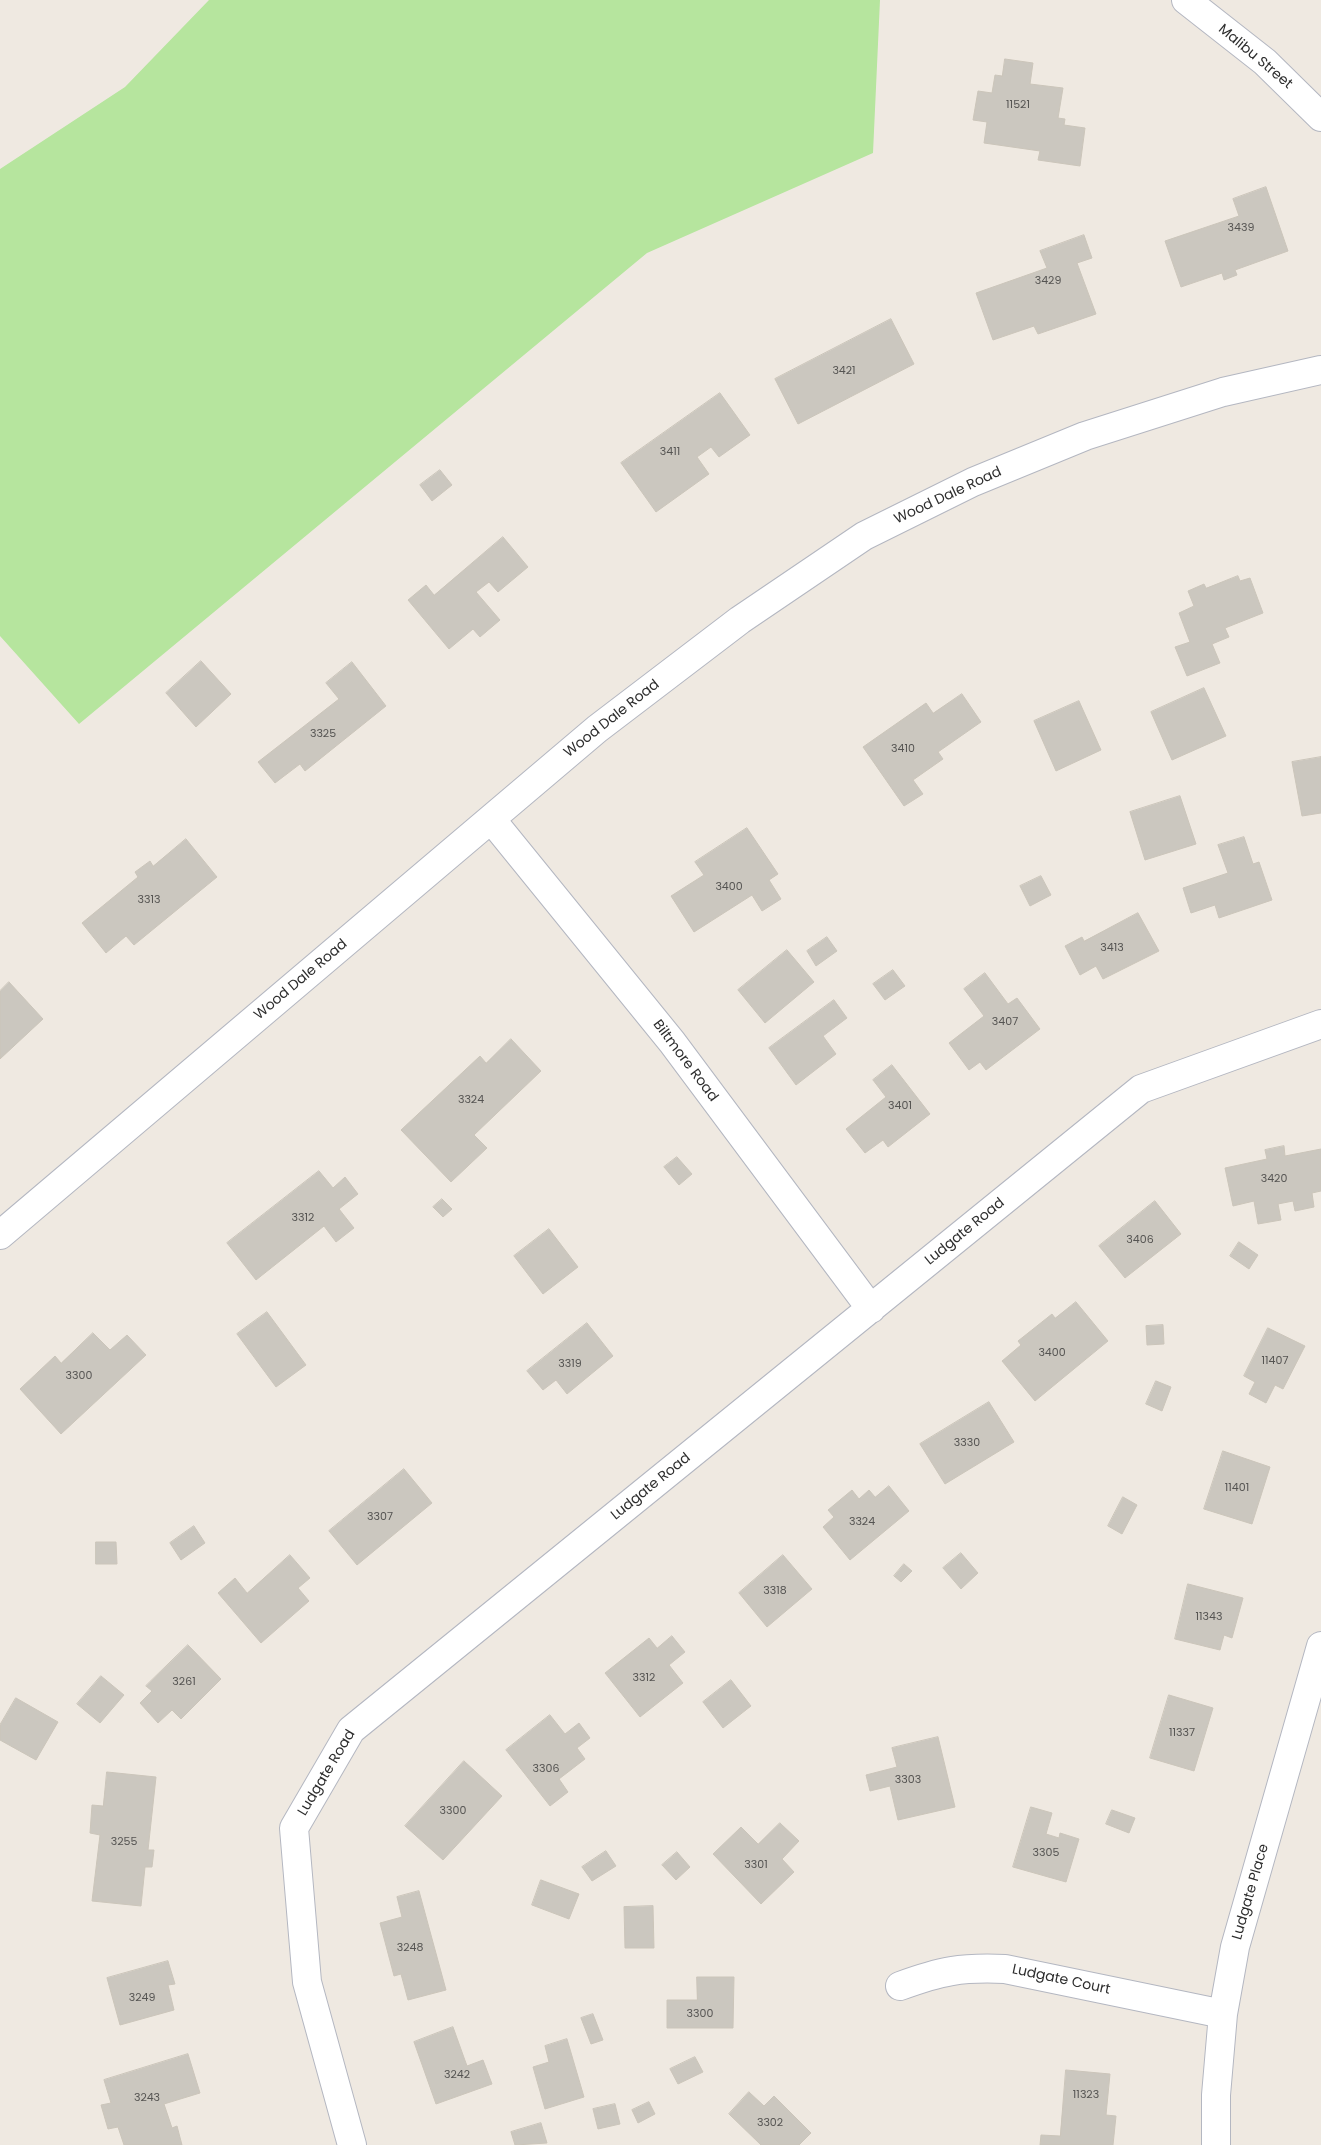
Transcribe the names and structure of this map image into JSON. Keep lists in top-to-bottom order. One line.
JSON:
{"streets":{"street":["Malibu Street","Wood Dale Road","Biltmore Road","Ludgate Road","Ludgate Place","Ludgate Court"]},"crossings":[["Wood Dale Road","Biltmore Road"],["Biltmore Road","Ludgate Road"],["Ludgate Place","Ludgate Court"]],"house_numbers":["11521","3439","3429","3421","3411","3325","3410","3400","3313","3413","3407","3324","3401","3420","3312","3406","3400","11407","3319","3300","3330","11401","3307","3324","3318","11343","3312","3261","11337","3306","3303","3300","3255","3305","3301","3248","3249","3300","3242","11323","3243","3302"]}
